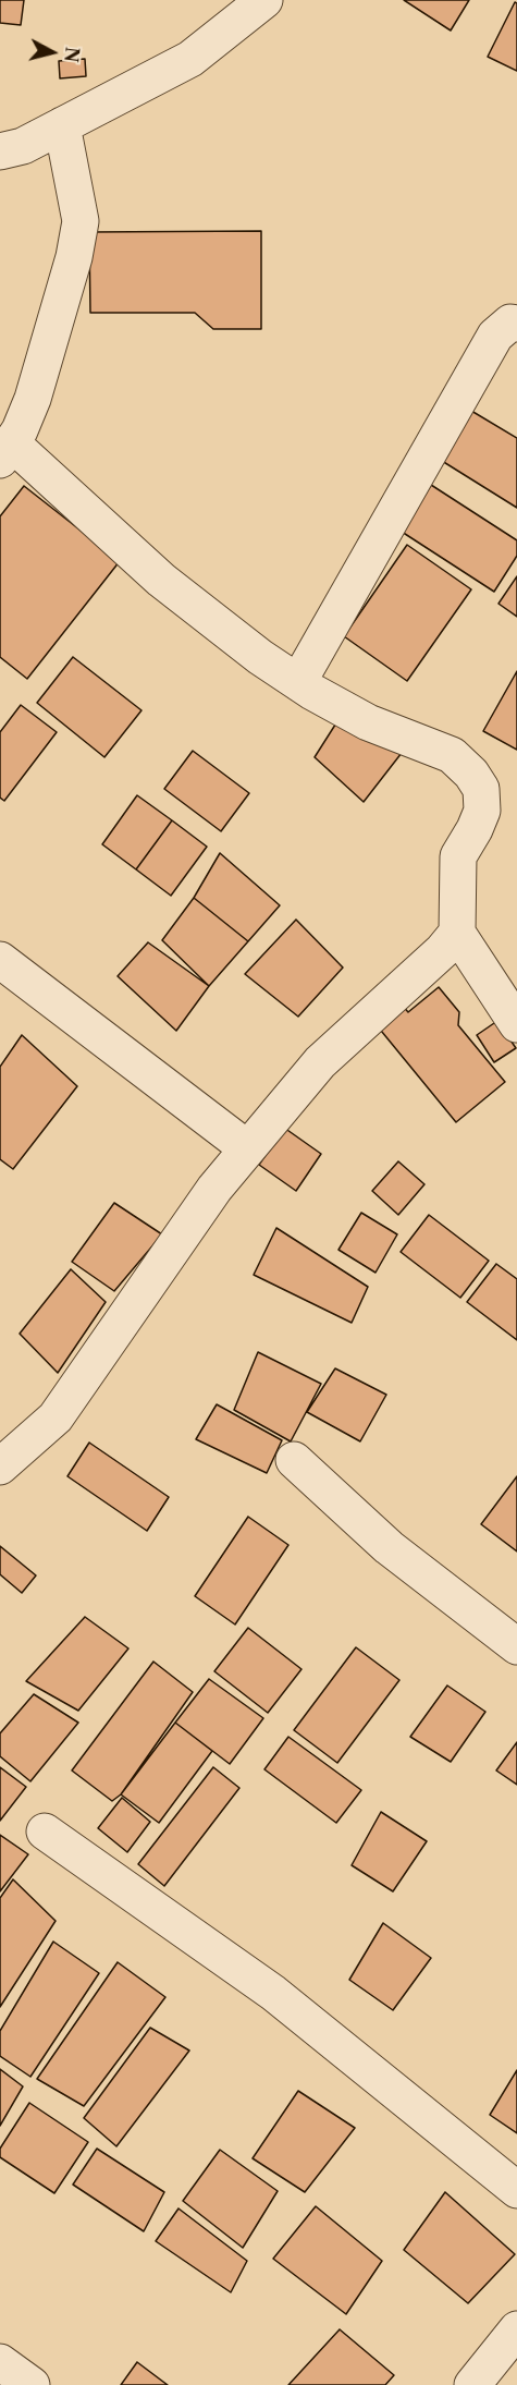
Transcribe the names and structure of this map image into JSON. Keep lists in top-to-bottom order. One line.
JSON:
{"north":"right"}
